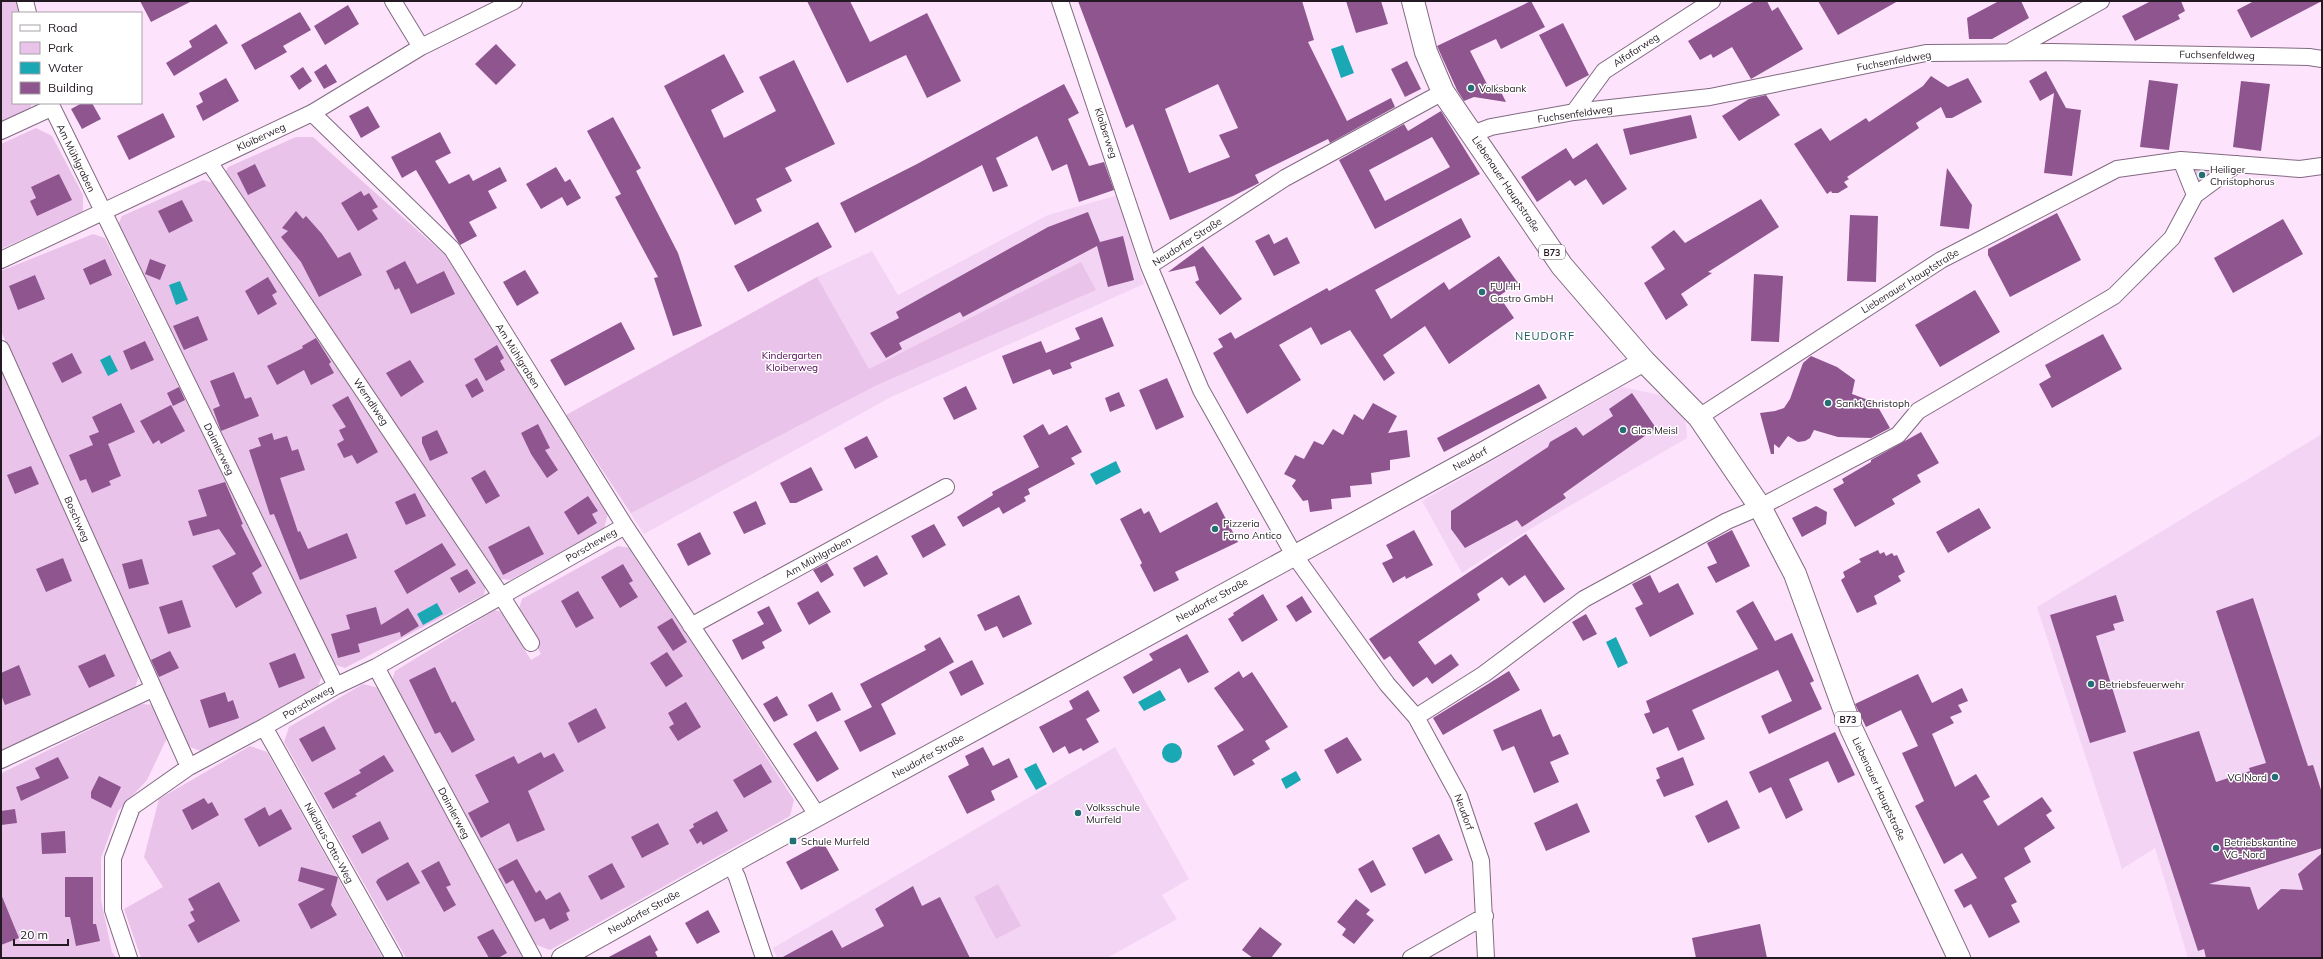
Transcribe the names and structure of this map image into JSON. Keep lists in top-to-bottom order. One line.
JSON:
{"streets":{"main road":["Liebenauer Hauptstraße","B73"],"street":["Alfafarweg","Fuchsenfeldweg","Kloiberweg","Am Mühlgraben","Neudorfer Straße","Werndlweg","Daimlerweg","Neudorf","Boschweg","Porscheweg","Nikolaus-Otto-Weg"]},"crossings":[["Alfafarweg","Fuchsenfeldweg"],["Fuchsenfeldweg","Liebenauer Hauptstraße"],["Kloiberweg","Am Mühlgraben"],["Kloiberweg","Neudorfer Straße"],["Kloiberweg","Werndlweg"],["Kloiberweg","Daimlerweg"],["Am Mühlgraben","Neudorfer Straße"],["Am Mühlgraben","Daimlerweg"],["Am Mühlgraben","Porscheweg"],["Liebenauer Hauptstraße","Neudorfer Straße"],["Liebenauer Hauptstraße","Neudorf"],["Neudorfer Straße","Neudorf"],["Werndlweg","Porscheweg"],["Daimlerweg","Porscheweg"],["Boschweg","Porscheweg"],["Porscheweg","Nikolaus-Otto-Weg"]],"districts":["NEUDORF"],"parks":["Kindergarten Kloiberweg"],"places":{"other":["Volksbank","Heiliger Christophorus","FU HH Gastro GmbH","Sankt Christoph","Glas Meisl","Pizzeria Forno Antico","Betriebsfeuerwehr","VG Nord","Volksschule Murfeld","Betriebskantine VG-Nord"],"transit":["Schule Murfeld"]},"legend":["Road","Park","Water","Building"],"scale_bar":"20 m"}
